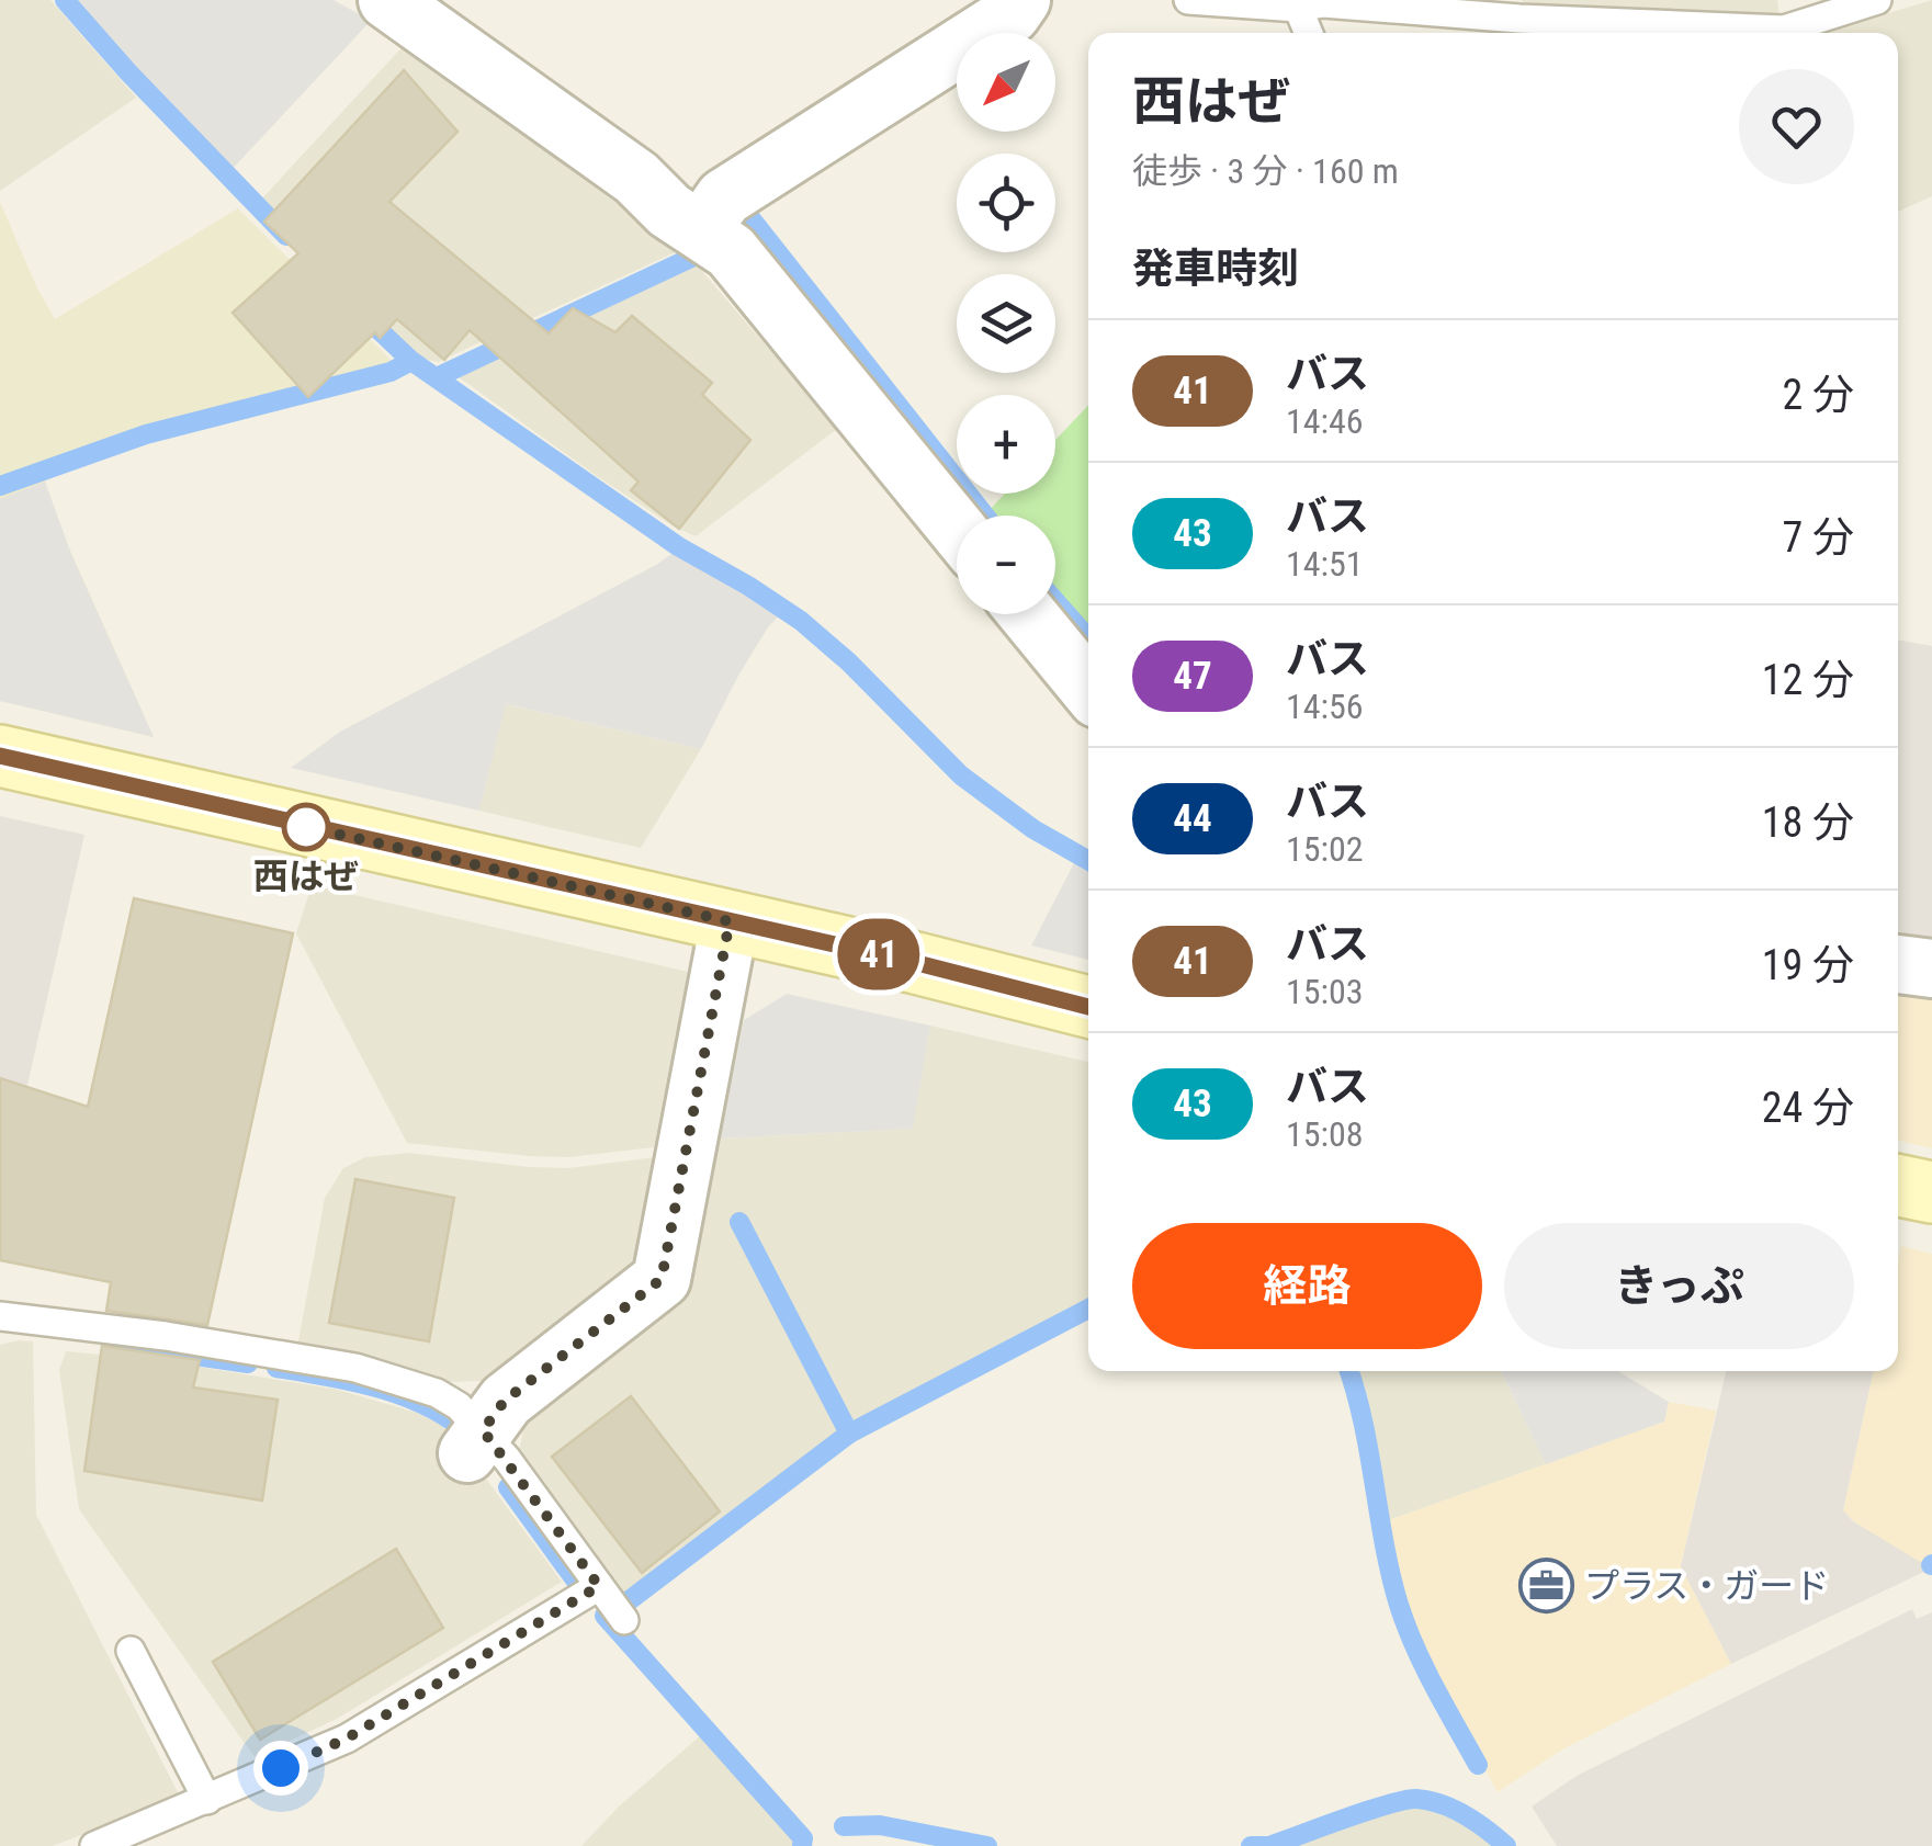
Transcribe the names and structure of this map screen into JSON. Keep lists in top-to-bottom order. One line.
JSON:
{"places":{"other":["西はぜ"],"office":["プラス・ガード"]},"lines":["bus line 41"],"north":"bottom left","page":{"on_map":"41","map_buttons":["+","−"],"heading":[["西はぜ","徒歩 · 3 分 · 160 m"],"発車時刻"],"list":[{"mark":"41","name":"バス","note":"14:46","value":"2 分"},{"mark":"43","name":"バス","note":"14:51","value":"7 分"},{"mark":"47","name":"バス","note":"14:56","value":"12 分"},{"mark":"44","name":"バス","note":"15:02","value":"18 分"},{"mark":"41","name":"バス","note":"15:03","value":"19 分"},{"mark":"43","name":"バス","note":"15:08","value":"24 分"}],"buttons":["経路","きっぷ"]}}
